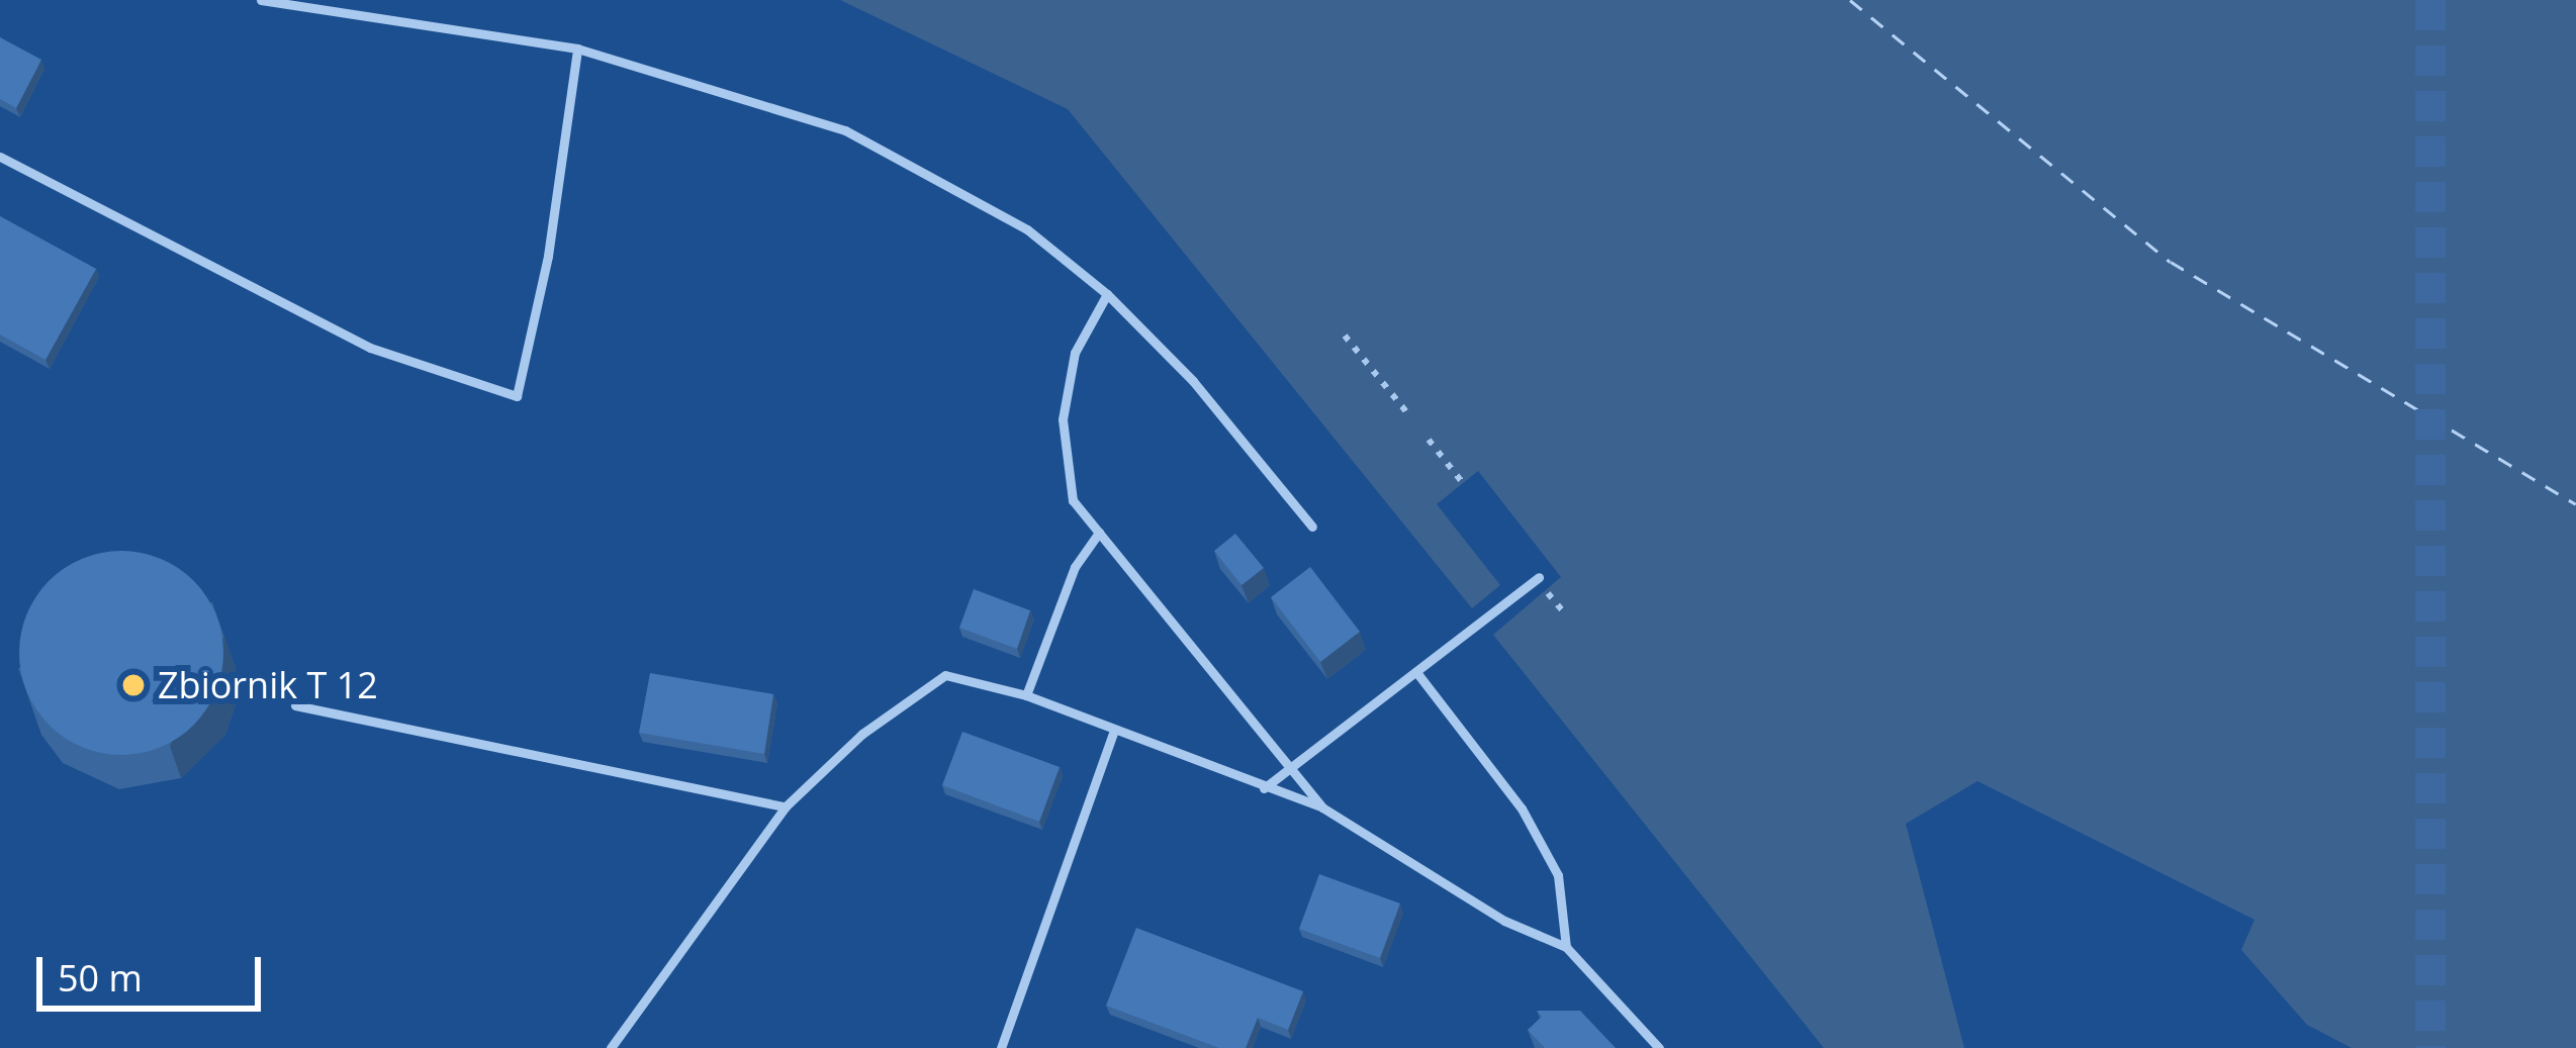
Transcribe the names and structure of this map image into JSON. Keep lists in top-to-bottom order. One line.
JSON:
{"places":["Zbiornik T 12"],"scale_bar":"50 m"}
